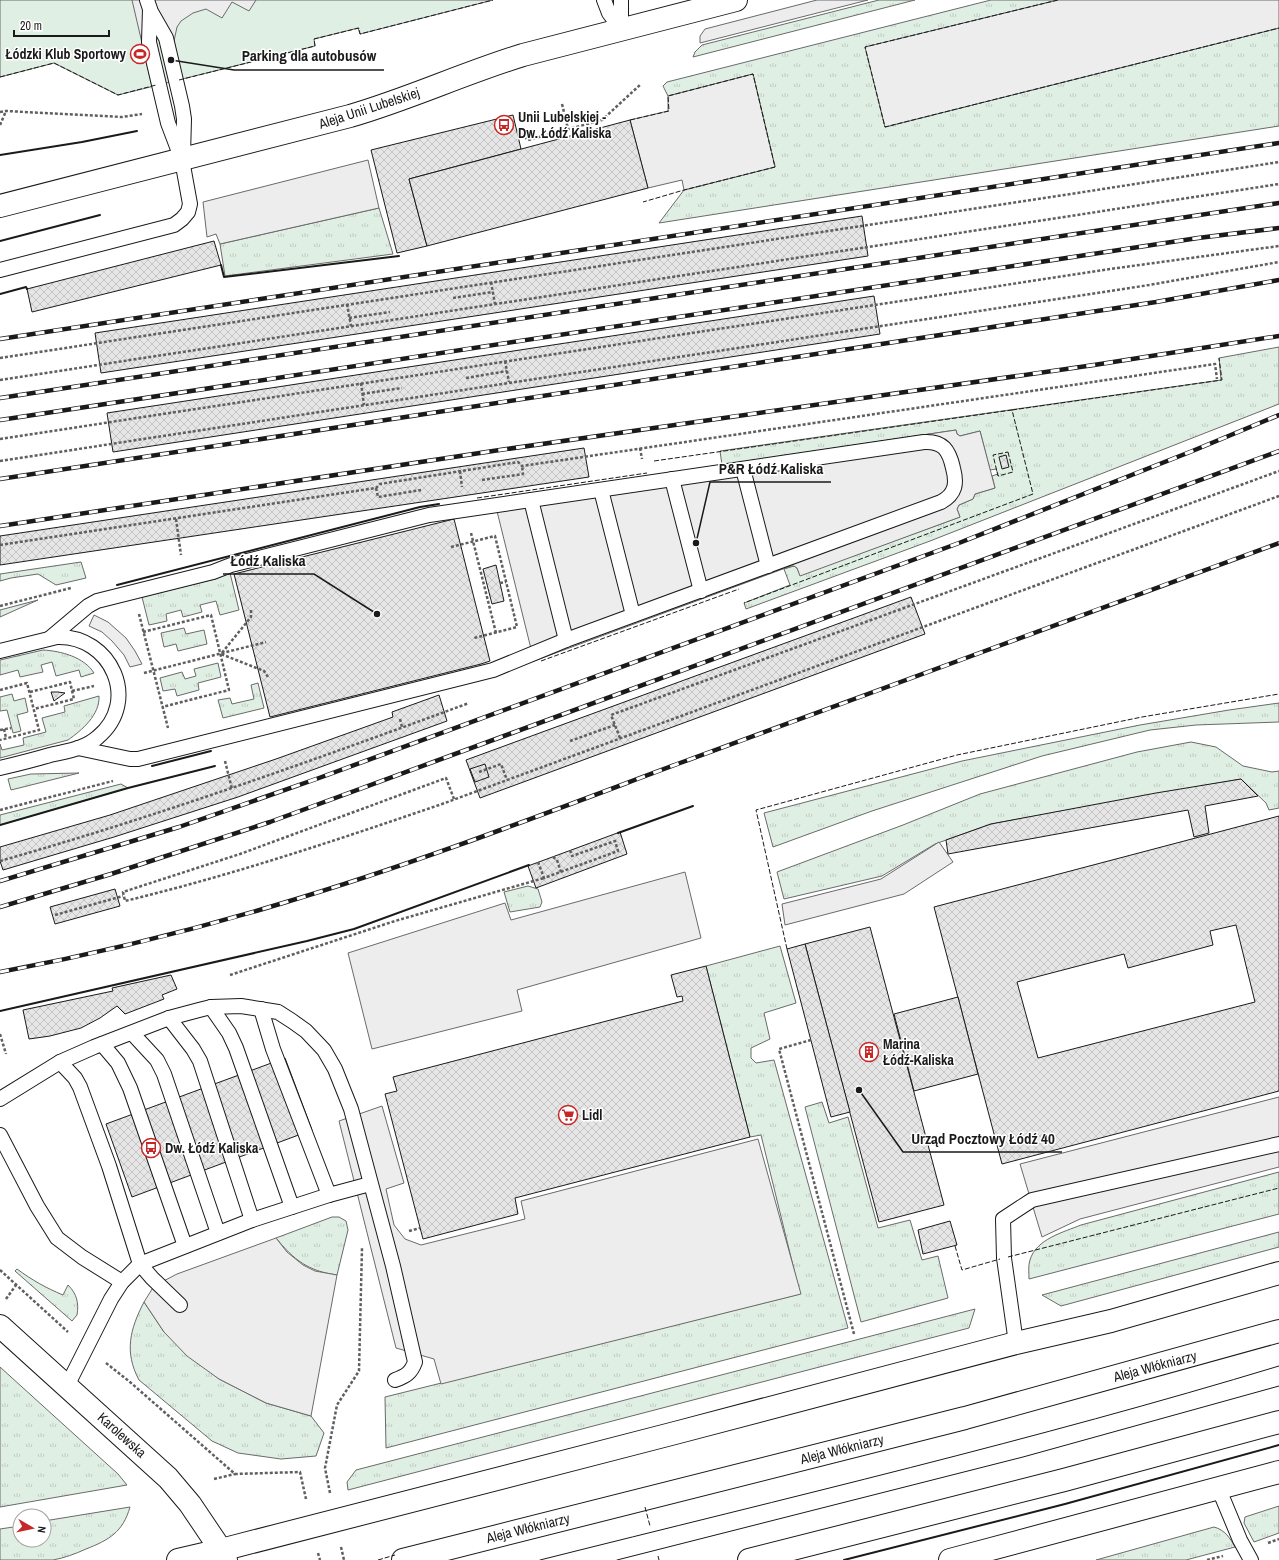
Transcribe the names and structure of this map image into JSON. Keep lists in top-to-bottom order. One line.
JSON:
{"streets":{"main road":["Aleja Unii Lubelskiej","Aleja Włókniarzy","Karolewska"]},"places":{"sports":["Łódzki Klub Sportowy"],"other":["Parking dla autobusów","P&R Łódź Kaliska","Łódź Kaliska","Urząd Pocztowy Łódź 40"],"bus stop":["Unii Lubelskiej - Dw. Łódź Kaliska","Dw. Łódź Kaliska"],"building":["Marina Łódź-Kaliska"],"supermarket":["Lidl"]},"scale_bar":"20 m","north":"right"}
